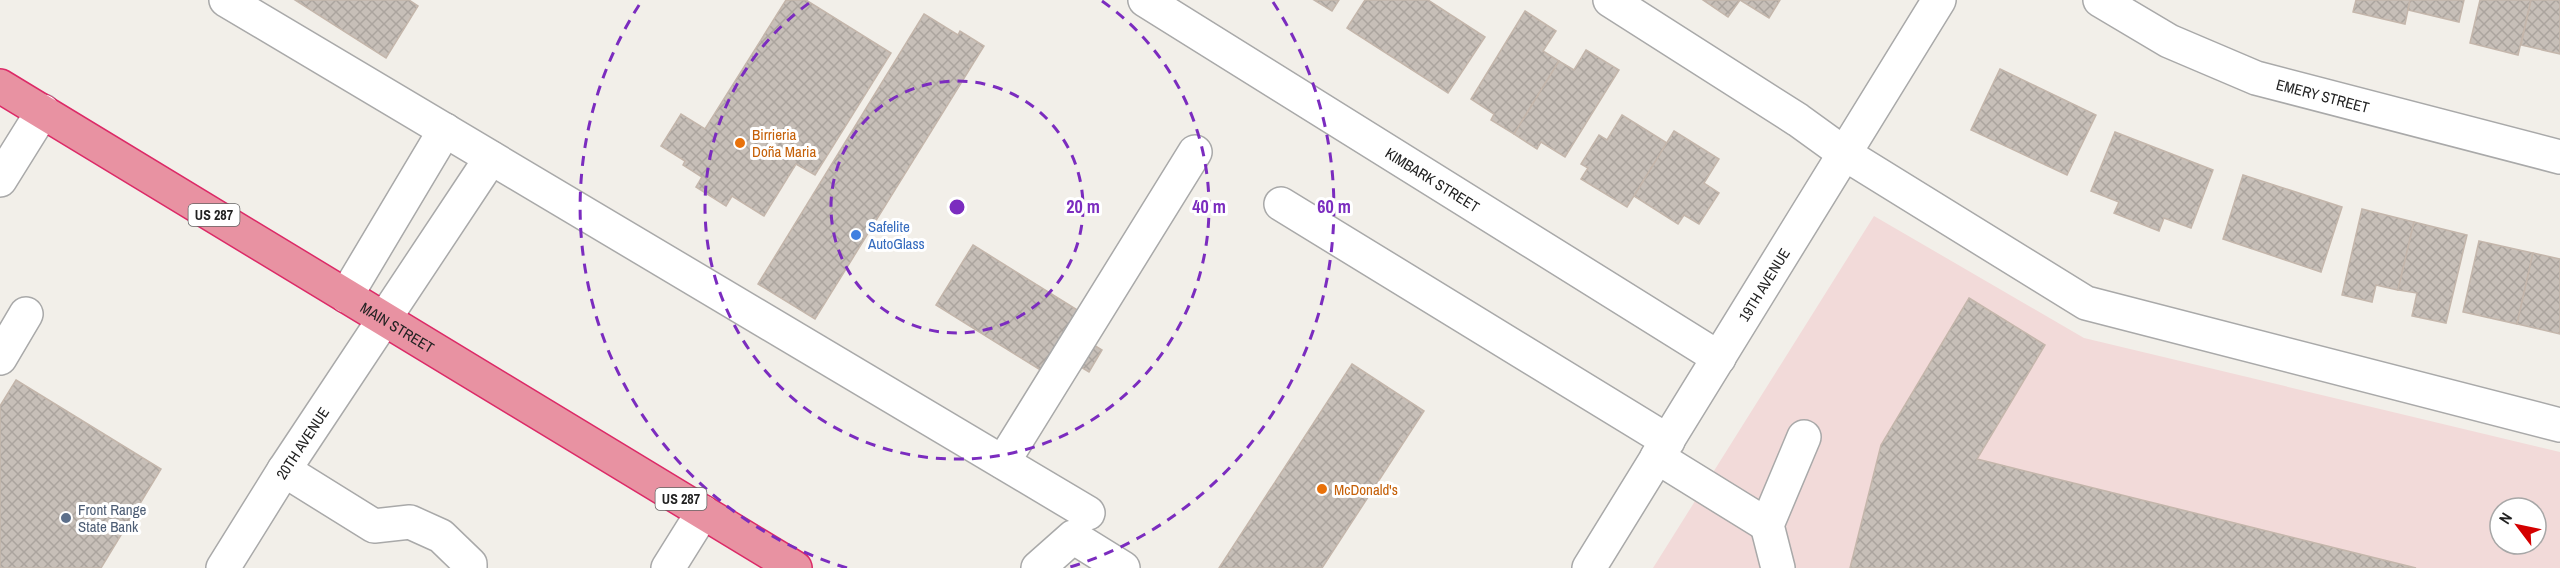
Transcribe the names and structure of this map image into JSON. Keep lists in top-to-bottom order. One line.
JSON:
{"streets":{"highway":["US 287","MAIN STREET"],"street":["EMERY STREET","KIMBARK STREET","19TH AVENUE","20TH AVENUE"]},"crossings":[["KIMBARK STREET","19TH AVENUE"],["MAIN STREET","20TH AVENUE"]],"places":["Birrieria Doña Maria","Safelite AutoGlass","McDonald's","Front Range State Bank"],"north":"top left","rings":["20 m","40 m","60 m"]}
